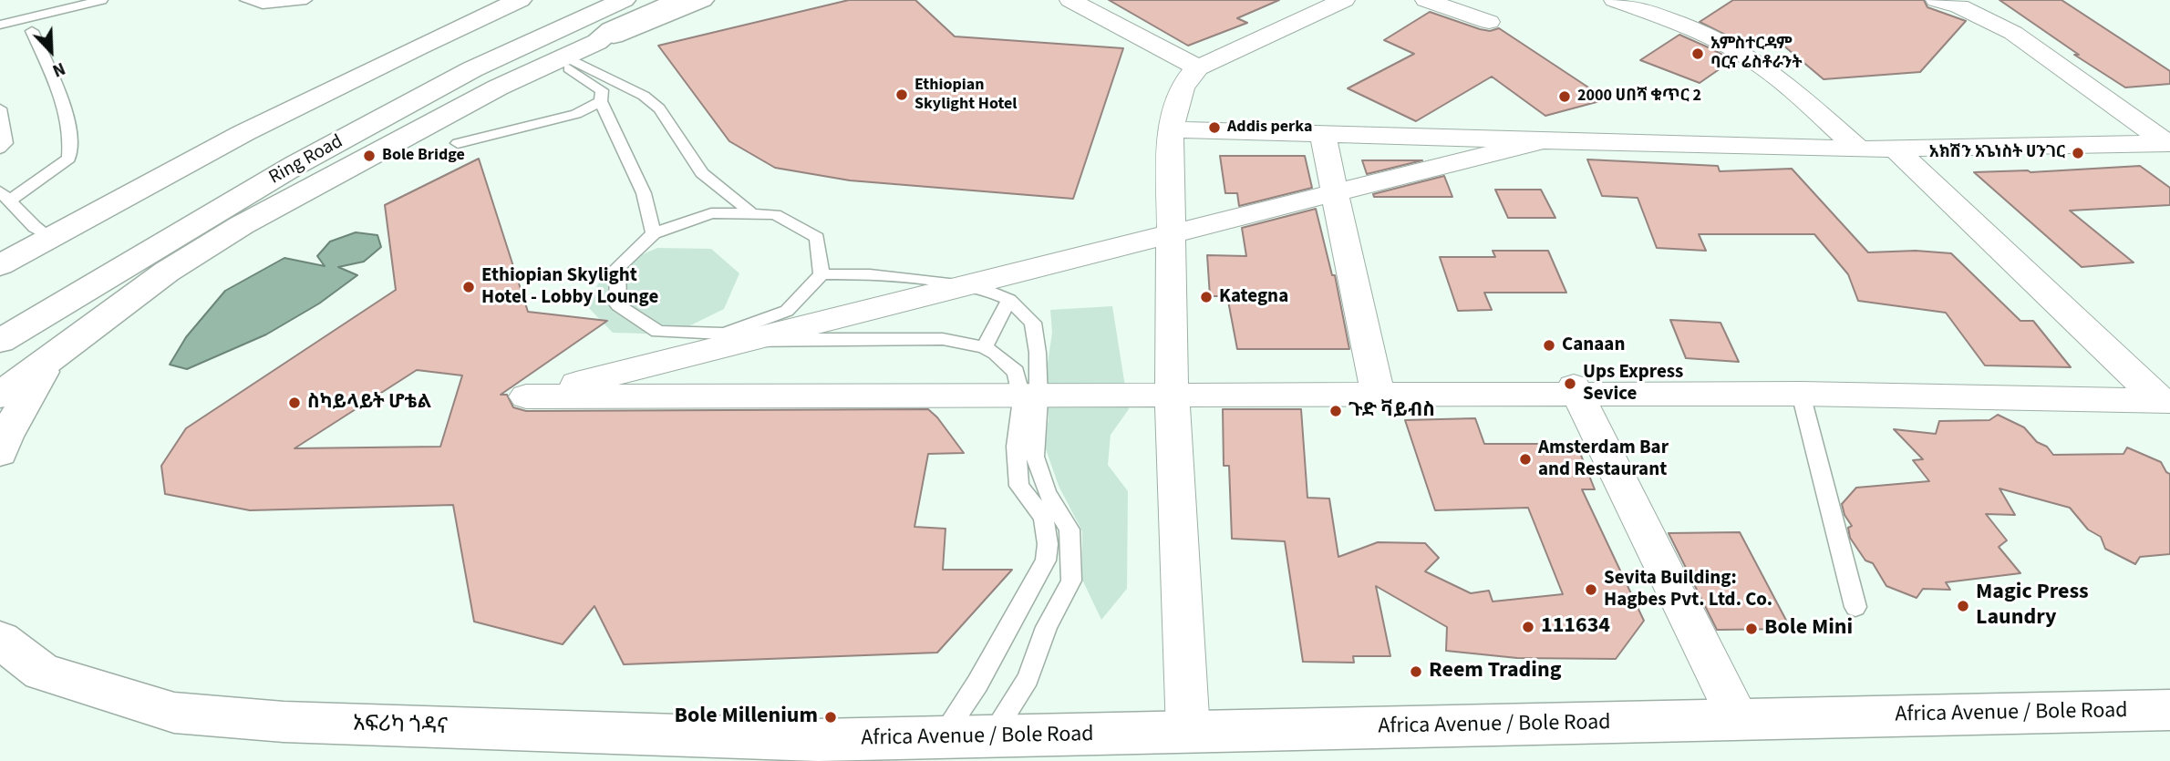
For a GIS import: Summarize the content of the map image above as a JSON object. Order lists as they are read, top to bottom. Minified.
{"streets":{"main road":["Ring Road","Africa Avenue / Bole Road","አፍሪካ ጎዳና"]},"crossings":[["Africa Avenue / Bole Road","አፍሪካ ጎዳና"]],"places":["አምስተርዳም ባርና ሬስቶራንት","Ethiopian Skylight Hotel","2000 ሀበሻ ቁጥር 2","Addis perka","አክሽን አጌነስት ሀንገር","Bole Bridge","Ethiopian Skylight Hotel - Lobby Lounge","Kategna","Canaan","Ups Express Sevice","ስካይላይት ሆቴል","ጉድ ቫይብስ","Amsterdam Bar and Restaurant","Sevita Building: Hagbes Pvt. Ltd. Co.","Magic Press Laundry","111634","Bole Mini","Reem Trading","Bole Millenium"],"north":"bottom right"}
